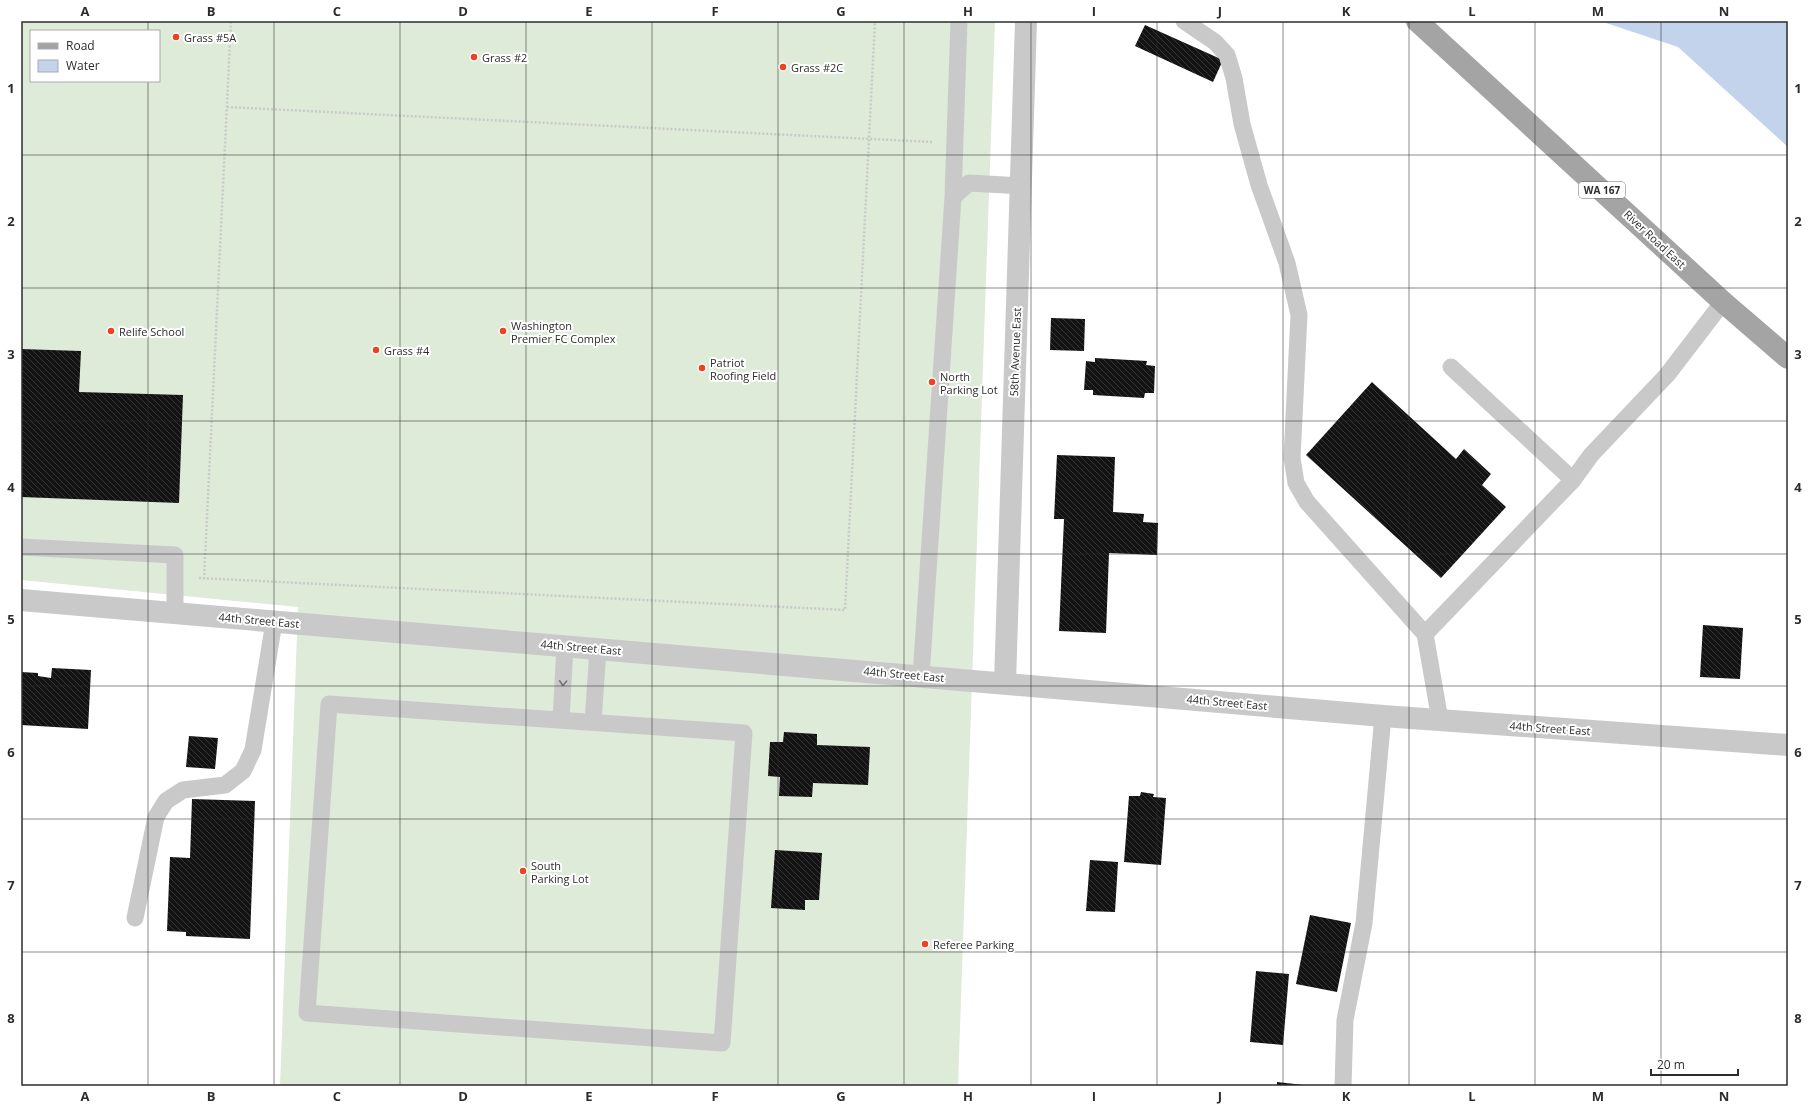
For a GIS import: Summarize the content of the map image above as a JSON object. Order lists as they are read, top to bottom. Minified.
{"streets":{"main road":["WA 167","River Road East"],"street":["58th Avenue East","44th Street East"]},"crossings":[["58th Avenue East","44th Street East"]],"places":["Grass #5A","Grass #2","Grass #2C","Relife School","Washington Premier FC Complex","Grass #4","Patriot Roofing Field","North Parking Lot","South Parking Lot","Referee Parking"],"legend":["Road","Water"],"scale_bar":"20 m","grid":{"columns":["A","B","C","D","E","F","G","H","I","J","K","L","M","N"],"rows":["1","2","3","4","5","6","7","8"]}}
